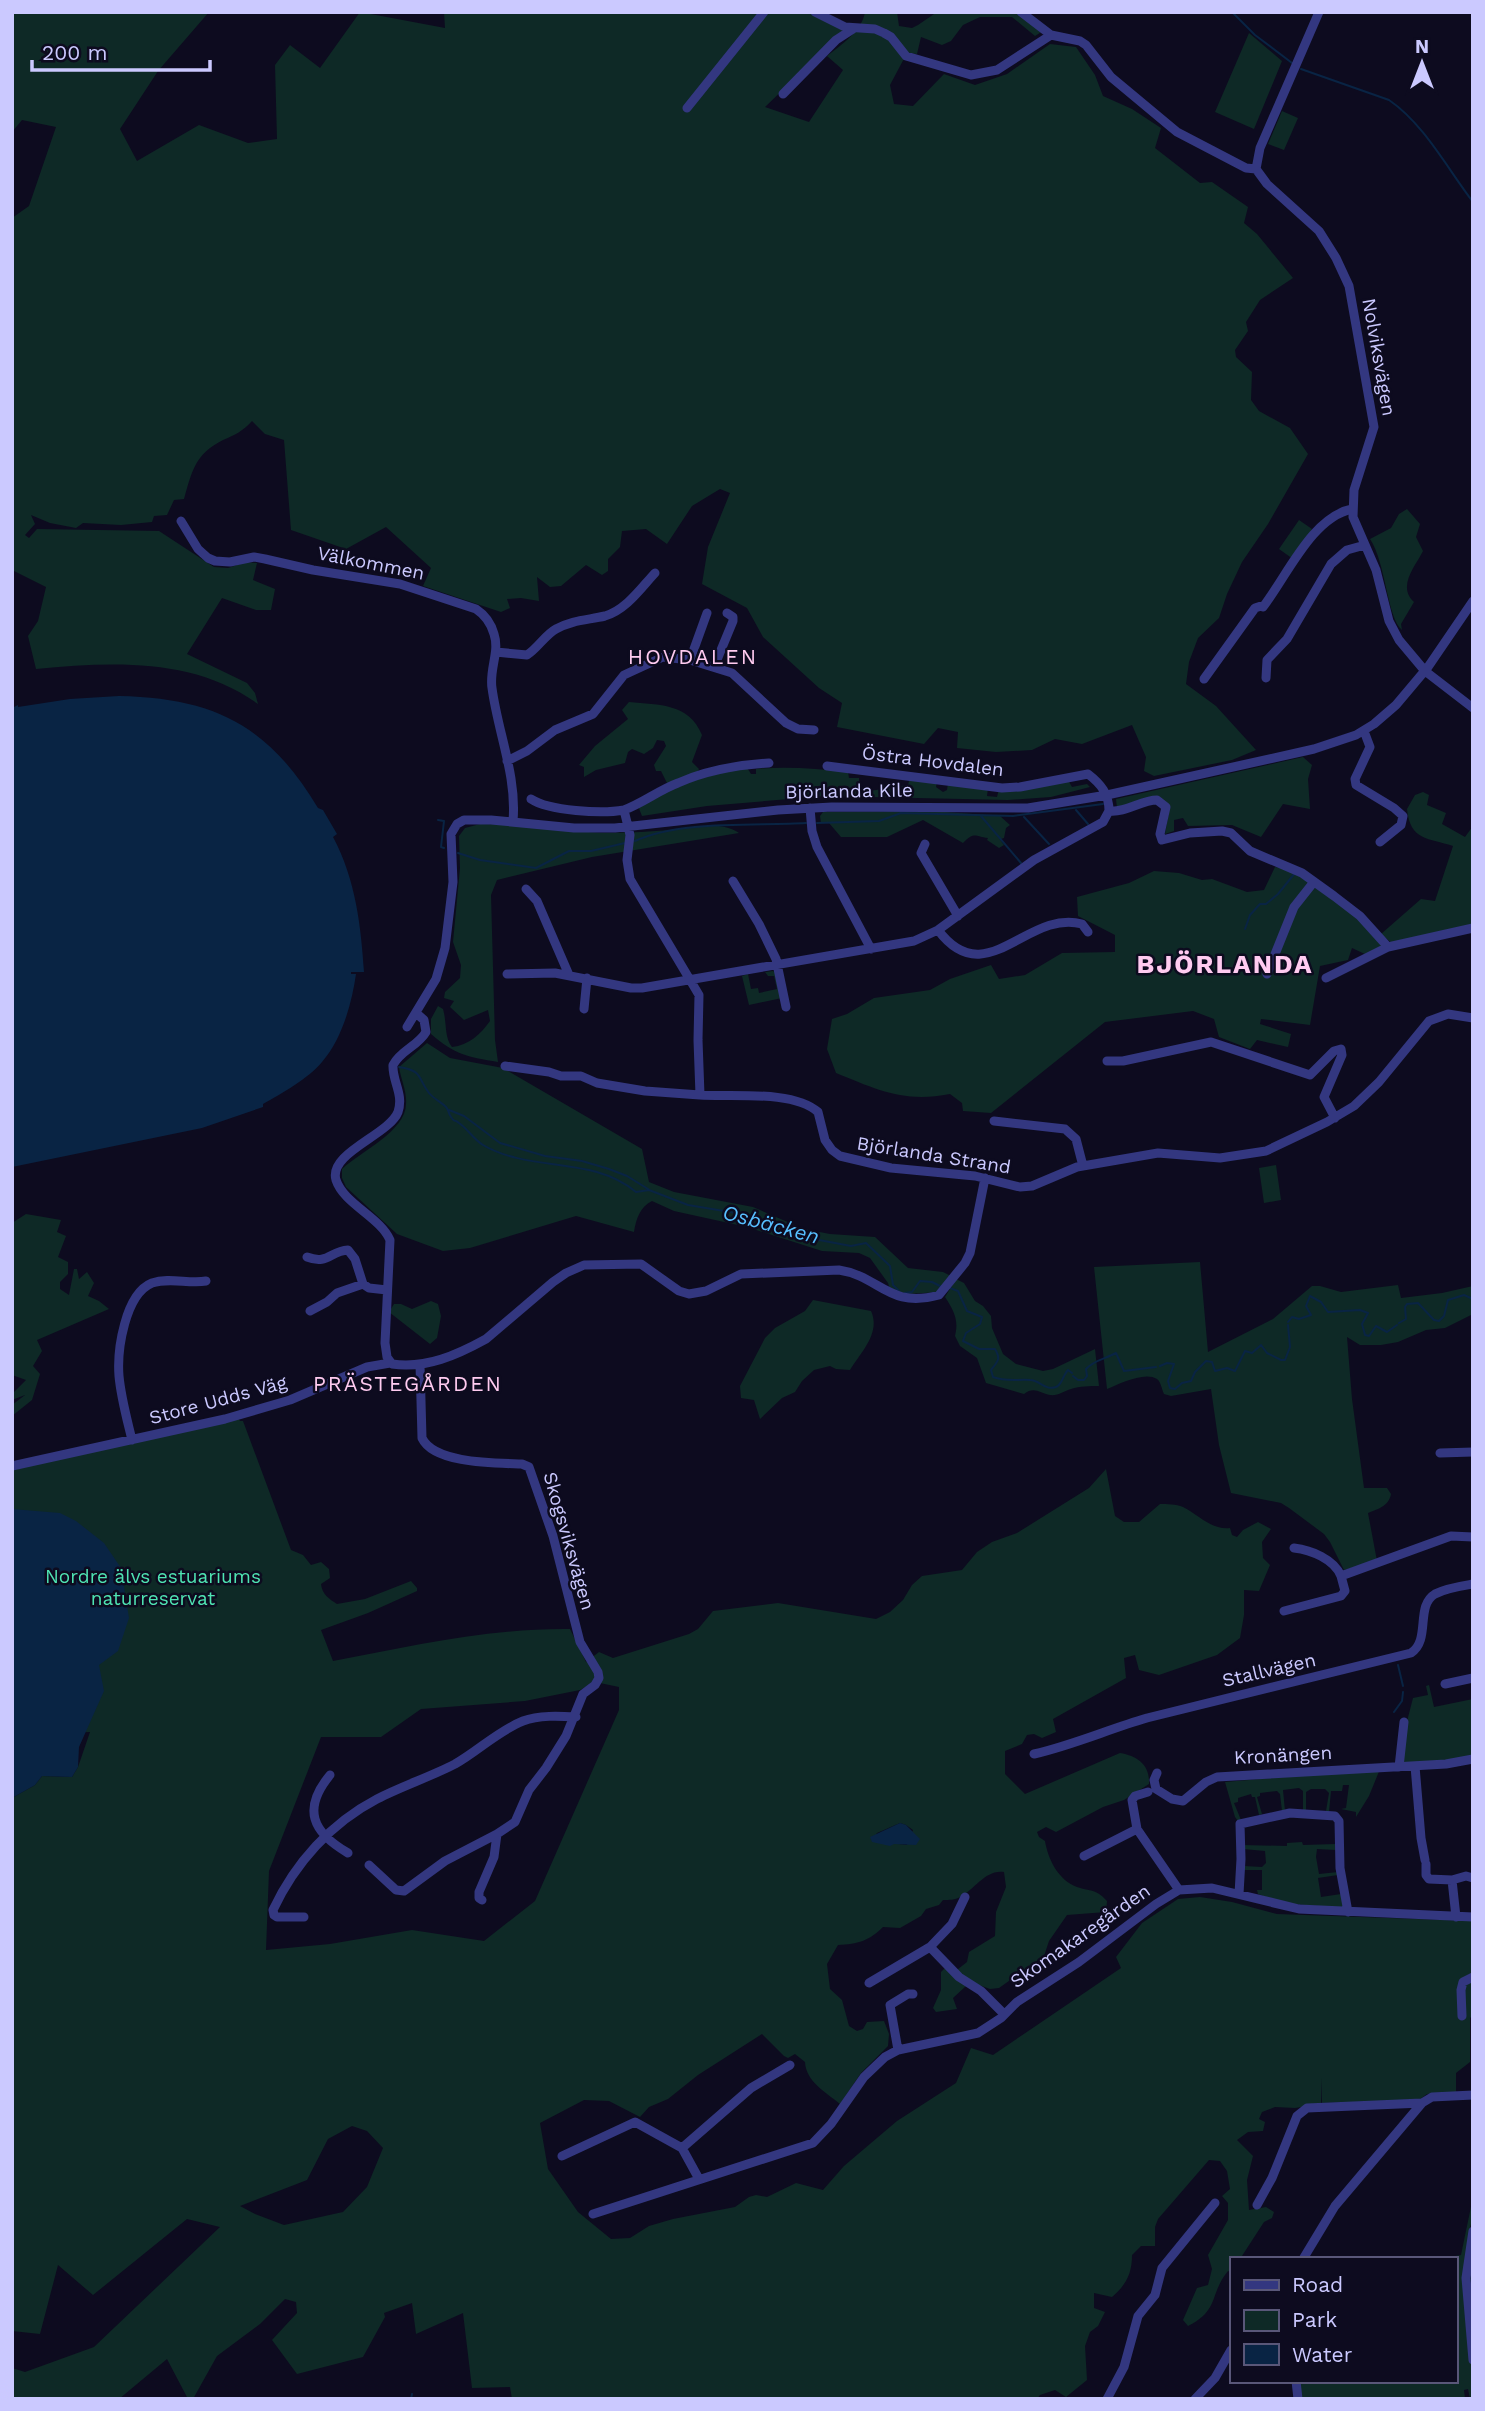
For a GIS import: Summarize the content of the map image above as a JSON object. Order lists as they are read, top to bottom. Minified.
{"streets":{"street":["Nolviksvägen","Välkommen","Östra Hovdalen","Björlanda Kile","Björlanda Strand","Store Udds Väg","Skogsviksvägen","Stallvägen","Kronängen","Skomakaregården"]},"crossings":[["Nolviksvägen","Björlanda Kile"],["Välkommen","Björlanda Kile"],["Östra Hovdalen","Björlanda Kile"],["Björlanda Strand","Store Udds Väg"],["Store Udds Väg","Skogsviksvägen"]],"districts":["HOVDALEN","BJÖRLANDA","PRÄSTEGÅRDEN"],"water":["Osbäcken"],"parks":["Nordre älvs estuariums naturreservat"],"legend":["Road","Park","Water"],"scale_bar":"200 m","north":"top"}
